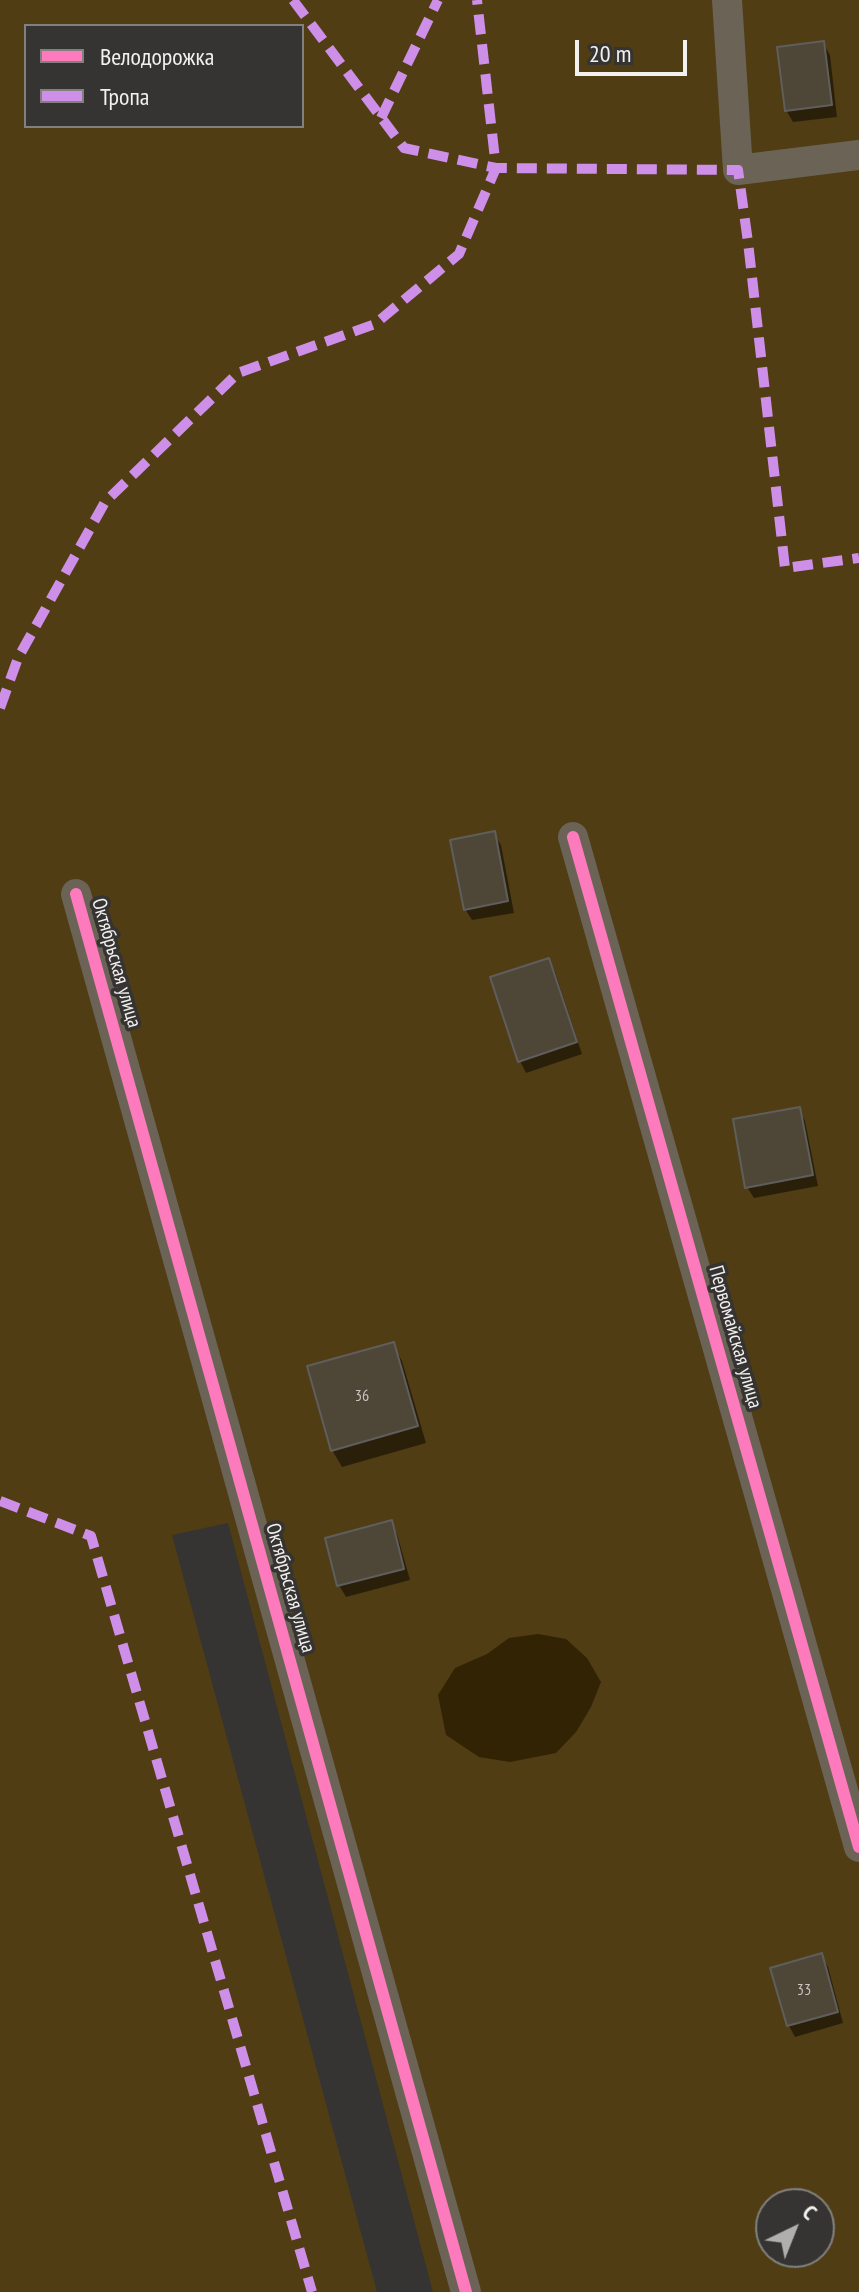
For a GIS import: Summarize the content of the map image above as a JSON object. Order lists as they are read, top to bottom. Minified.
{"streets":{"street":["Октябрьская улица","Первомайская улица"]},"house_numbers":["36","33"],"legend":["Велодорожка","Тропа"],"scale_bar":"20 m","north":"top right"}
